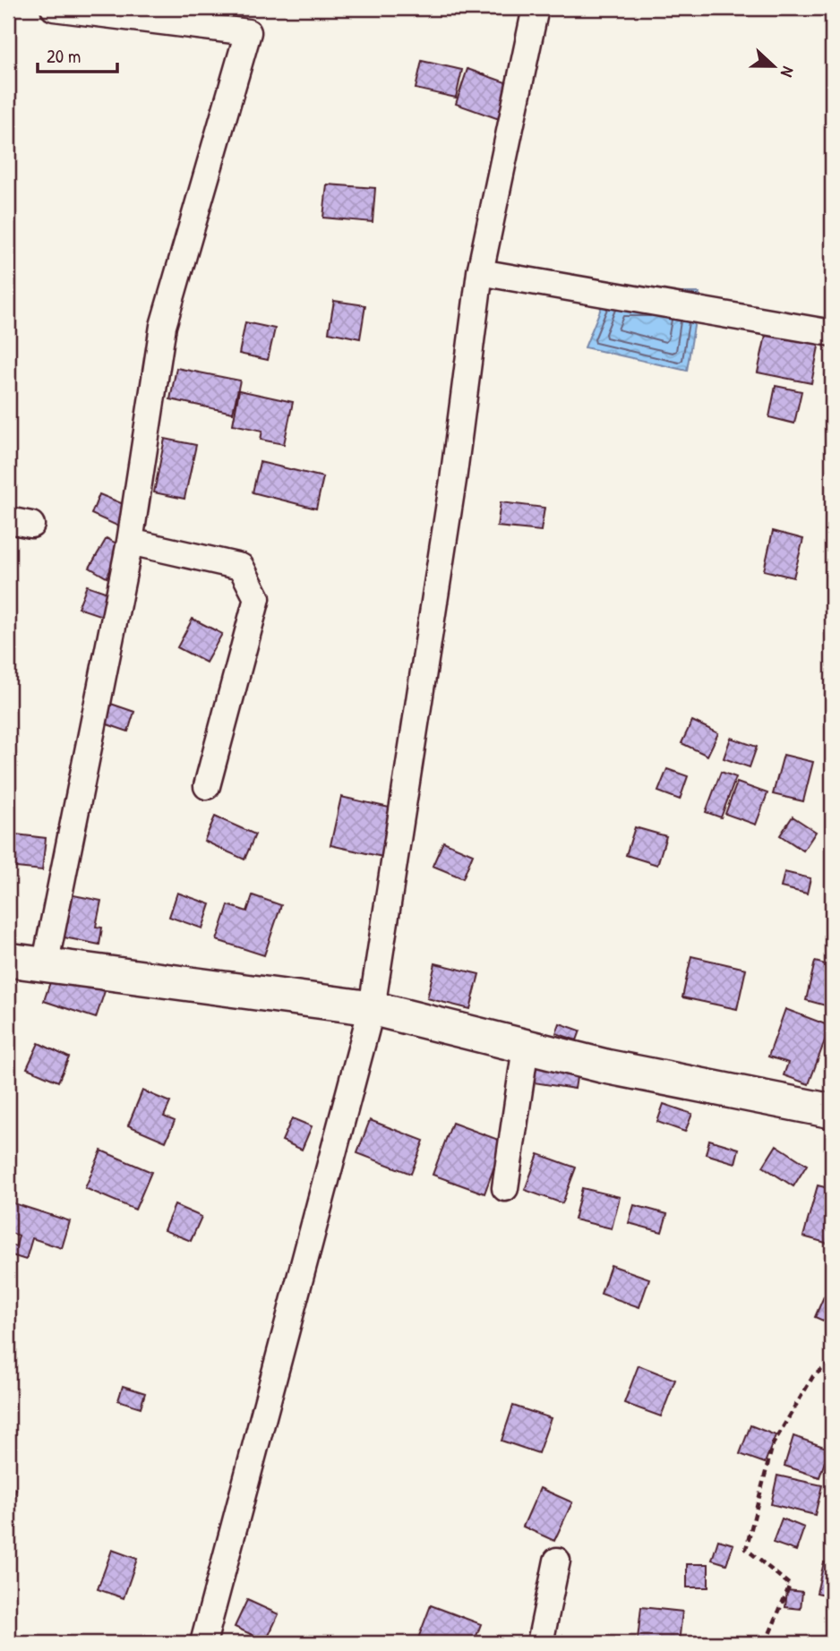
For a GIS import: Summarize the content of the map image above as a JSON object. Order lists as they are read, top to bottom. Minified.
{"scale_bar":"20 m","north":"right"}
